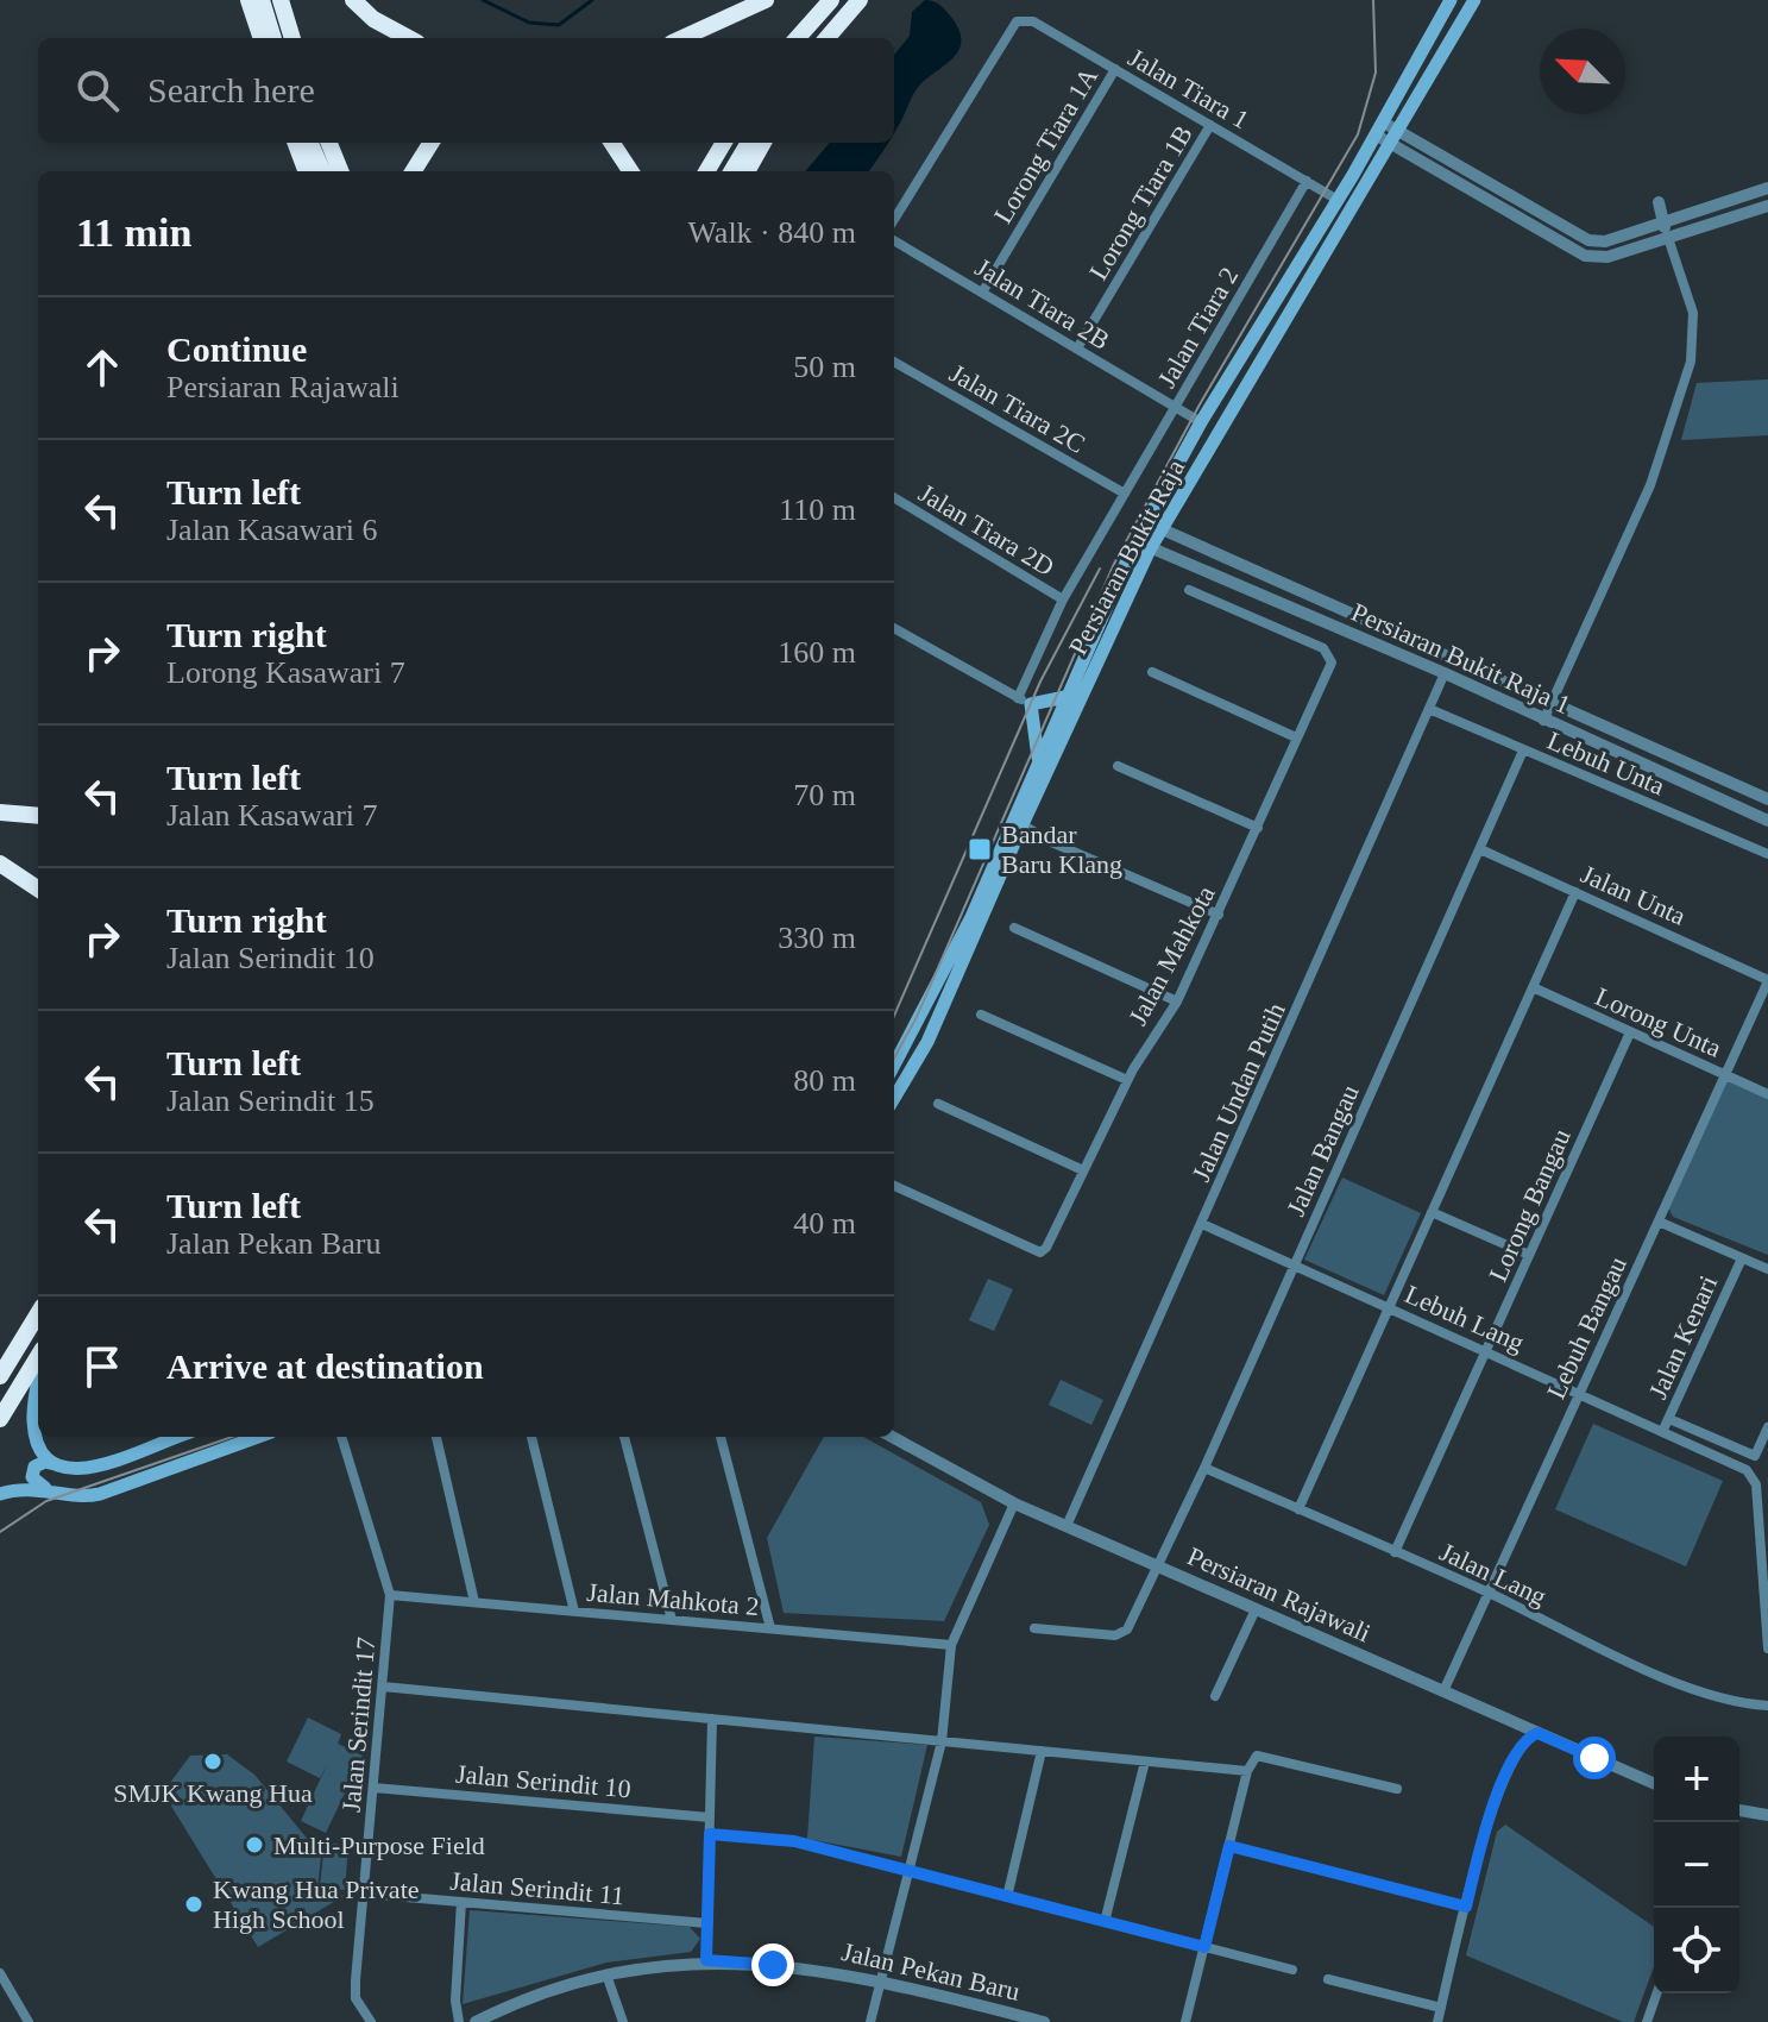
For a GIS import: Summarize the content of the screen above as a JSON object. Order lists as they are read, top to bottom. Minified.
{"streets":{"main road":["Persiaran Bukit Raja"],"street":["Jalan Tiara 1","Lorong Tiara 1A","Lorong Tiara 1B","Jalan Tiara 2B","Jalan Tiara 2","Jalan Tiara 2C","Jalan Tiara 2D","Persiaran Bukit Raja 1","Lebuh Unta","Jalan Unta","Jalan Mahkota","Lorong Unta","Jalan Undan Putih","Jalan Bangau","Lorong Bangau","Lebuh Lang","Lebuh Bangau","Jalan Kenari","Jalan Lang","Persiaran Rajawali","Jalan Mahkota 2","Jalan Serindit 17","Jalan Serindit 10","Jalan Serindit 11","Jalan Pekan Baru"]},"crossings":[["Jalan Tiara 1","Lorong Tiara 1A"],["Jalan Tiara 1","Lorong Tiara 1B"],["Jalan Tiara 1","Jalan Tiara 2"],["Jalan Tiara 1","Persiaran Bukit Raja"],["Lorong Tiara 1A","Jalan Tiara 2B"],["Lorong Tiara 1B","Jalan Tiara 2B"],["Jalan Tiara 2B","Jalan Tiara 2"],["Jalan Tiara 2B","Persiaran Bukit Raja"],["Jalan Tiara 2","Jalan Tiara 2C"],["Jalan Tiara 2","Jalan Tiara 2D"],["Persiaran Bukit Raja","Persiaran Bukit Raja 1"],["Persiaran Bukit Raja 1","Jalan Undan Putih"],["Lebuh Unta","Jalan Undan Putih"],["Lebuh Unta","Jalan Bangau"],["Jalan Unta","Jalan Bangau"],["Jalan Unta","Lebuh Bangau"],["Lorong Unta","Lorong Bangau"],["Lorong Unta","Lebuh Bangau"],["Jalan Undan Putih","Lebuh Lang"],["Jalan Undan Putih","Persiaran Rajawali"],["Jalan Bangau","Lebuh Lang"],["Jalan Bangau","Jalan Lang"],["Jalan Bangau","Persiaran Rajawali"],["Lorong Bangau","Lebuh Lang"],["Lorong Bangau","Jalan Lang"],["Lebuh Lang","Lebuh Bangau"],["Lebuh Lang","Jalan Kenari"],["Lebuh Bangau","Jalan Lang"],["Lebuh Bangau","Persiaran Rajawali"],["Jalan Mahkota 2","Jalan Serindit 17"],["Jalan Serindit 17","Jalan Serindit 10"],["Jalan Serindit 17","Jalan Serindit 11"]],"places":{"transit":["Bandar Baru Klang"],"other":["SMJK Kwang Hua","Multi-Purpose Field","Kwang Hua Private High School"]},"north":"top left","page":{"search":"Search here","heading":["11 min","Walk · 840 m"],"list":[["Continue","Persiaran Rajawali","50 m"],["Turn left","Jalan Kasawari 6","110 m"],["Turn right","Lorong Kasawari 7","160 m"],["Turn left","Jalan Kasawari 7","70 m"],["Turn right","Jalan Serindit 10","330 m"],["Turn left","Jalan Serindit 15","80 m"],["Turn left","Jalan Pekan Baru","40 m"],"Arrive at destination"],"map_buttons":["+","−"]}}
